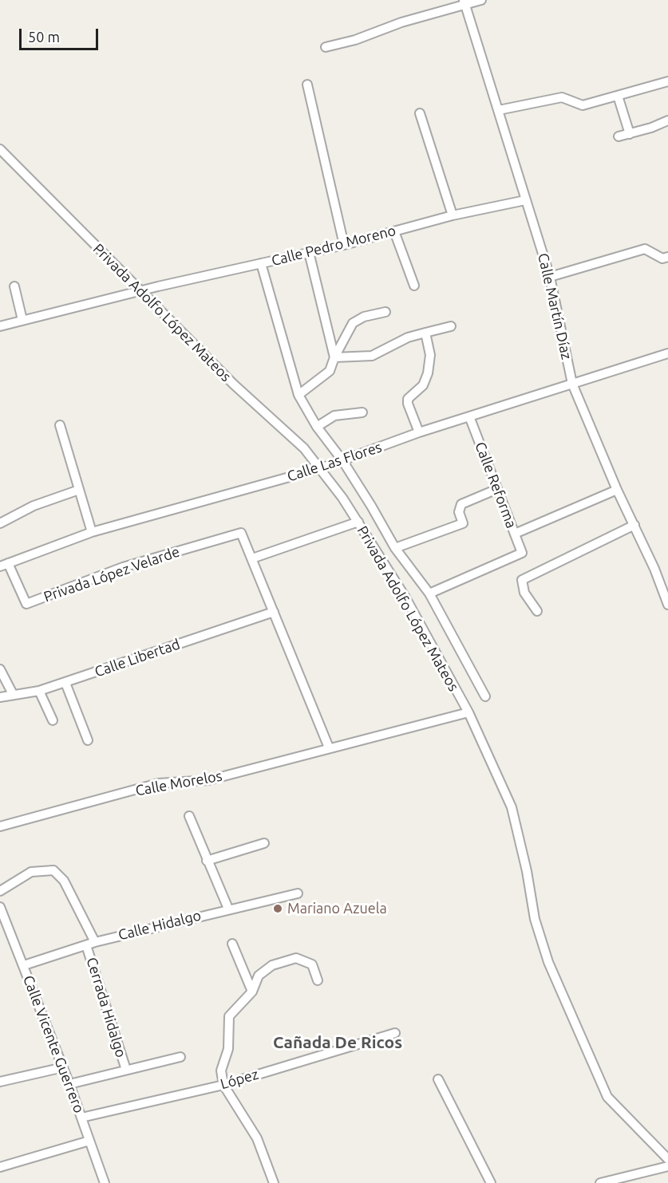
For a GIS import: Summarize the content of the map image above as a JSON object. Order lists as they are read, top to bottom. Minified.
{"streets":{"street":["Calle Pedro Moreno","Calle Martín Díaz","Privada Adolfo López Mateos","Calle Las Flores","Calle Reforma","Privada López Velarde","Calle Libertad","Calle Morelos","Calle Hidalgo","Cerrada Hidalgo","Calle Vicente Guerrero","López"]},"crossings":[["Calle Pedro Moreno","Calle Martín Díaz"],["Calle Pedro Moreno","Privada Adolfo López Mateos"],["Calle Martín Díaz","Calle Las Flores"],["Privada Adolfo López Mateos","Calle Las Flores"],["Privada Adolfo López Mateos","Calle Morelos"],["Calle Las Flores","Calle Reforma"],["Calle Las Flores","Privada López Velarde"],["Calle Hidalgo","Cerrada Hidalgo"],["Calle Hidalgo","Calle Vicente Guerrero"],["Calle Vicente Guerrero","López"]],"districts":["Cañada De Ricos"],"places":["Mariano Azuela"],"scale_bar":"50 m"}
